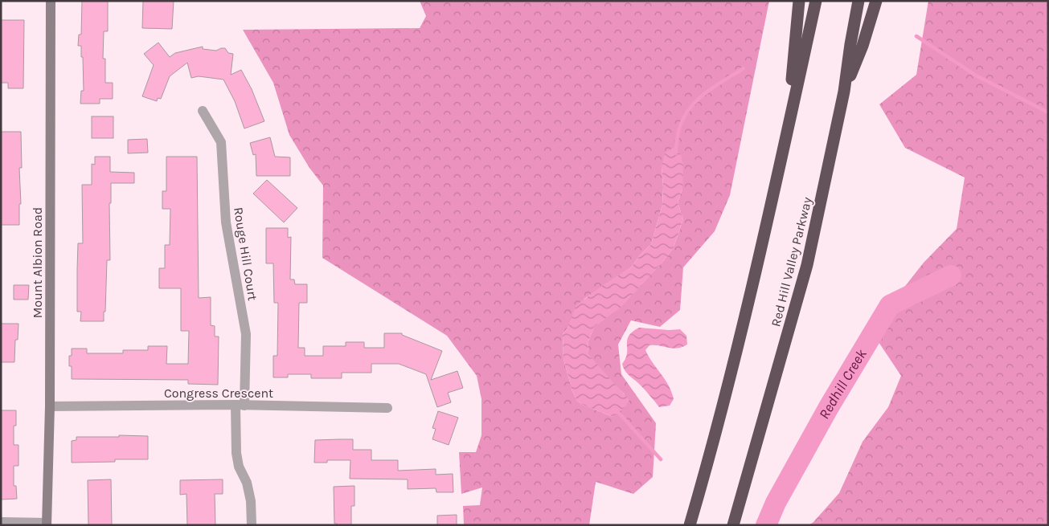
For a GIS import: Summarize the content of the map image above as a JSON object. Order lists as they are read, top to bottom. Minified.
{"streets":{"highway":["Red Hill Valley Parkway"],"street":["Rouge Hill Court","Mount Albion Road","Congress Crescent"]},"crossings":[["Rouge Hill Court","Congress Crescent"],["Mount Albion Road","Congress Crescent"]],"water":["Redhill Creek"]}
